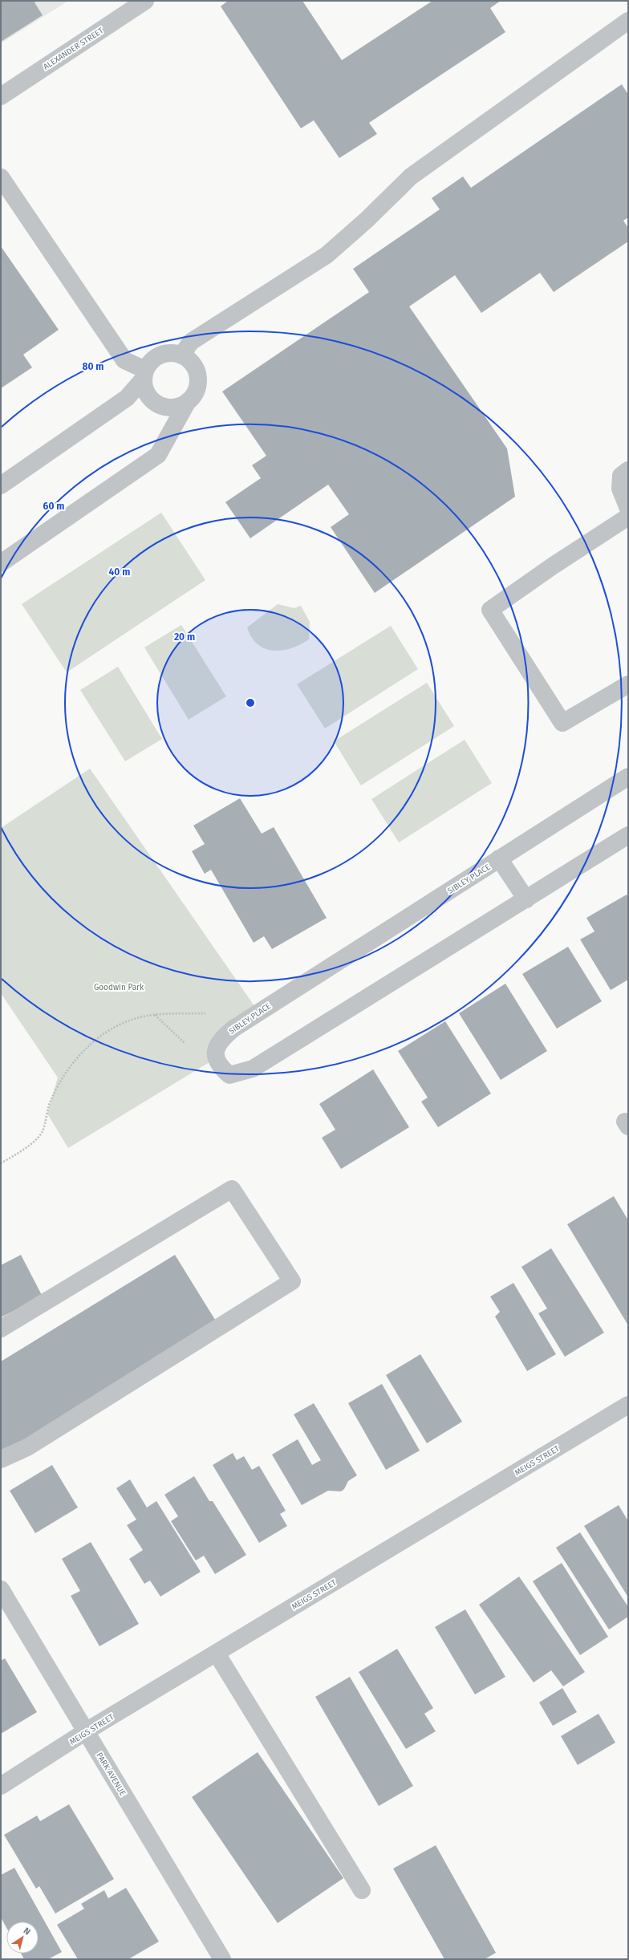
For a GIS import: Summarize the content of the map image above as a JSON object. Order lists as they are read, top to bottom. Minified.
{"streets":{"street":["ALEXANDER STREET","SIBLEY PLACE","MEIGS STREET","PARK AVENUE"]},"crossings":[["MEIGS STREET","PARK AVENUE"]],"parks":["Goodwin Park"],"north":"top right","rings":["80 m","60 m","40 m","20 m"]}
